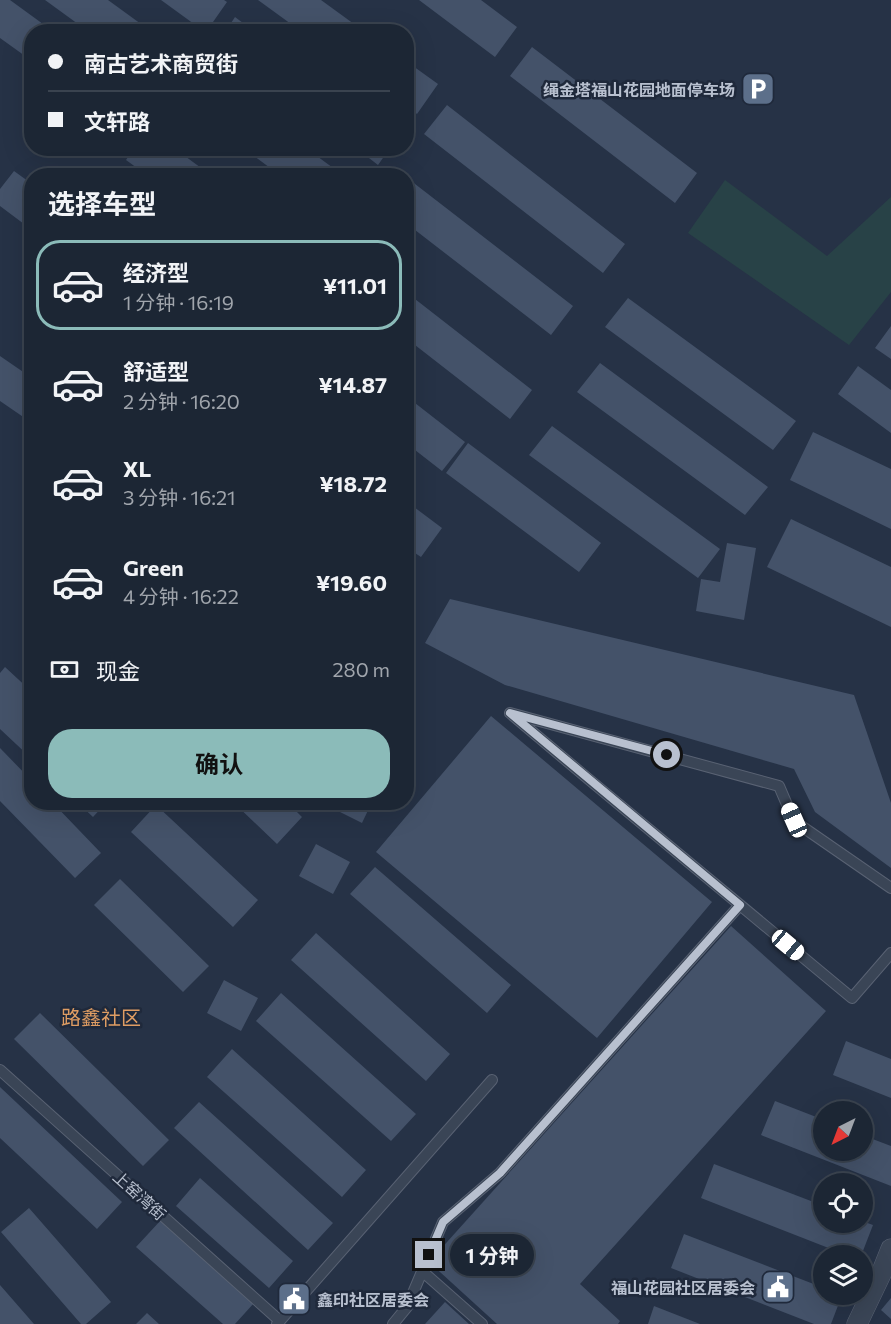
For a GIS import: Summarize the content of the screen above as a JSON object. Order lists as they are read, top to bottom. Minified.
{"streets":{"lane":["上窑湾街"]},"districts":["路鑫社区"],"places":{"parking":["绳金塔福山花园地面停车场"],"public building":["福山花园社区居委会","鑫印社区居委会"]},"north":"bottom left","page":{"banner":["南古艺术商贸街","文轩路"],"heading":"选择车型","list":[{"name":"经济型","note":"1 分钟 · 16:19","value":"¥11.01"},{"name":"舒适型","note":"2 分钟 · 16:20","value":"¥14.87"},{"name":"XL","note":"3 分钟 · 16:21","value":"¥18.72"},{"name":"Green","note":"4 分钟 · 16:22","value":"¥19.60"}],"pay":["现金","280 m"],"buttons":"确认","bubble":"1 分钟"}}
